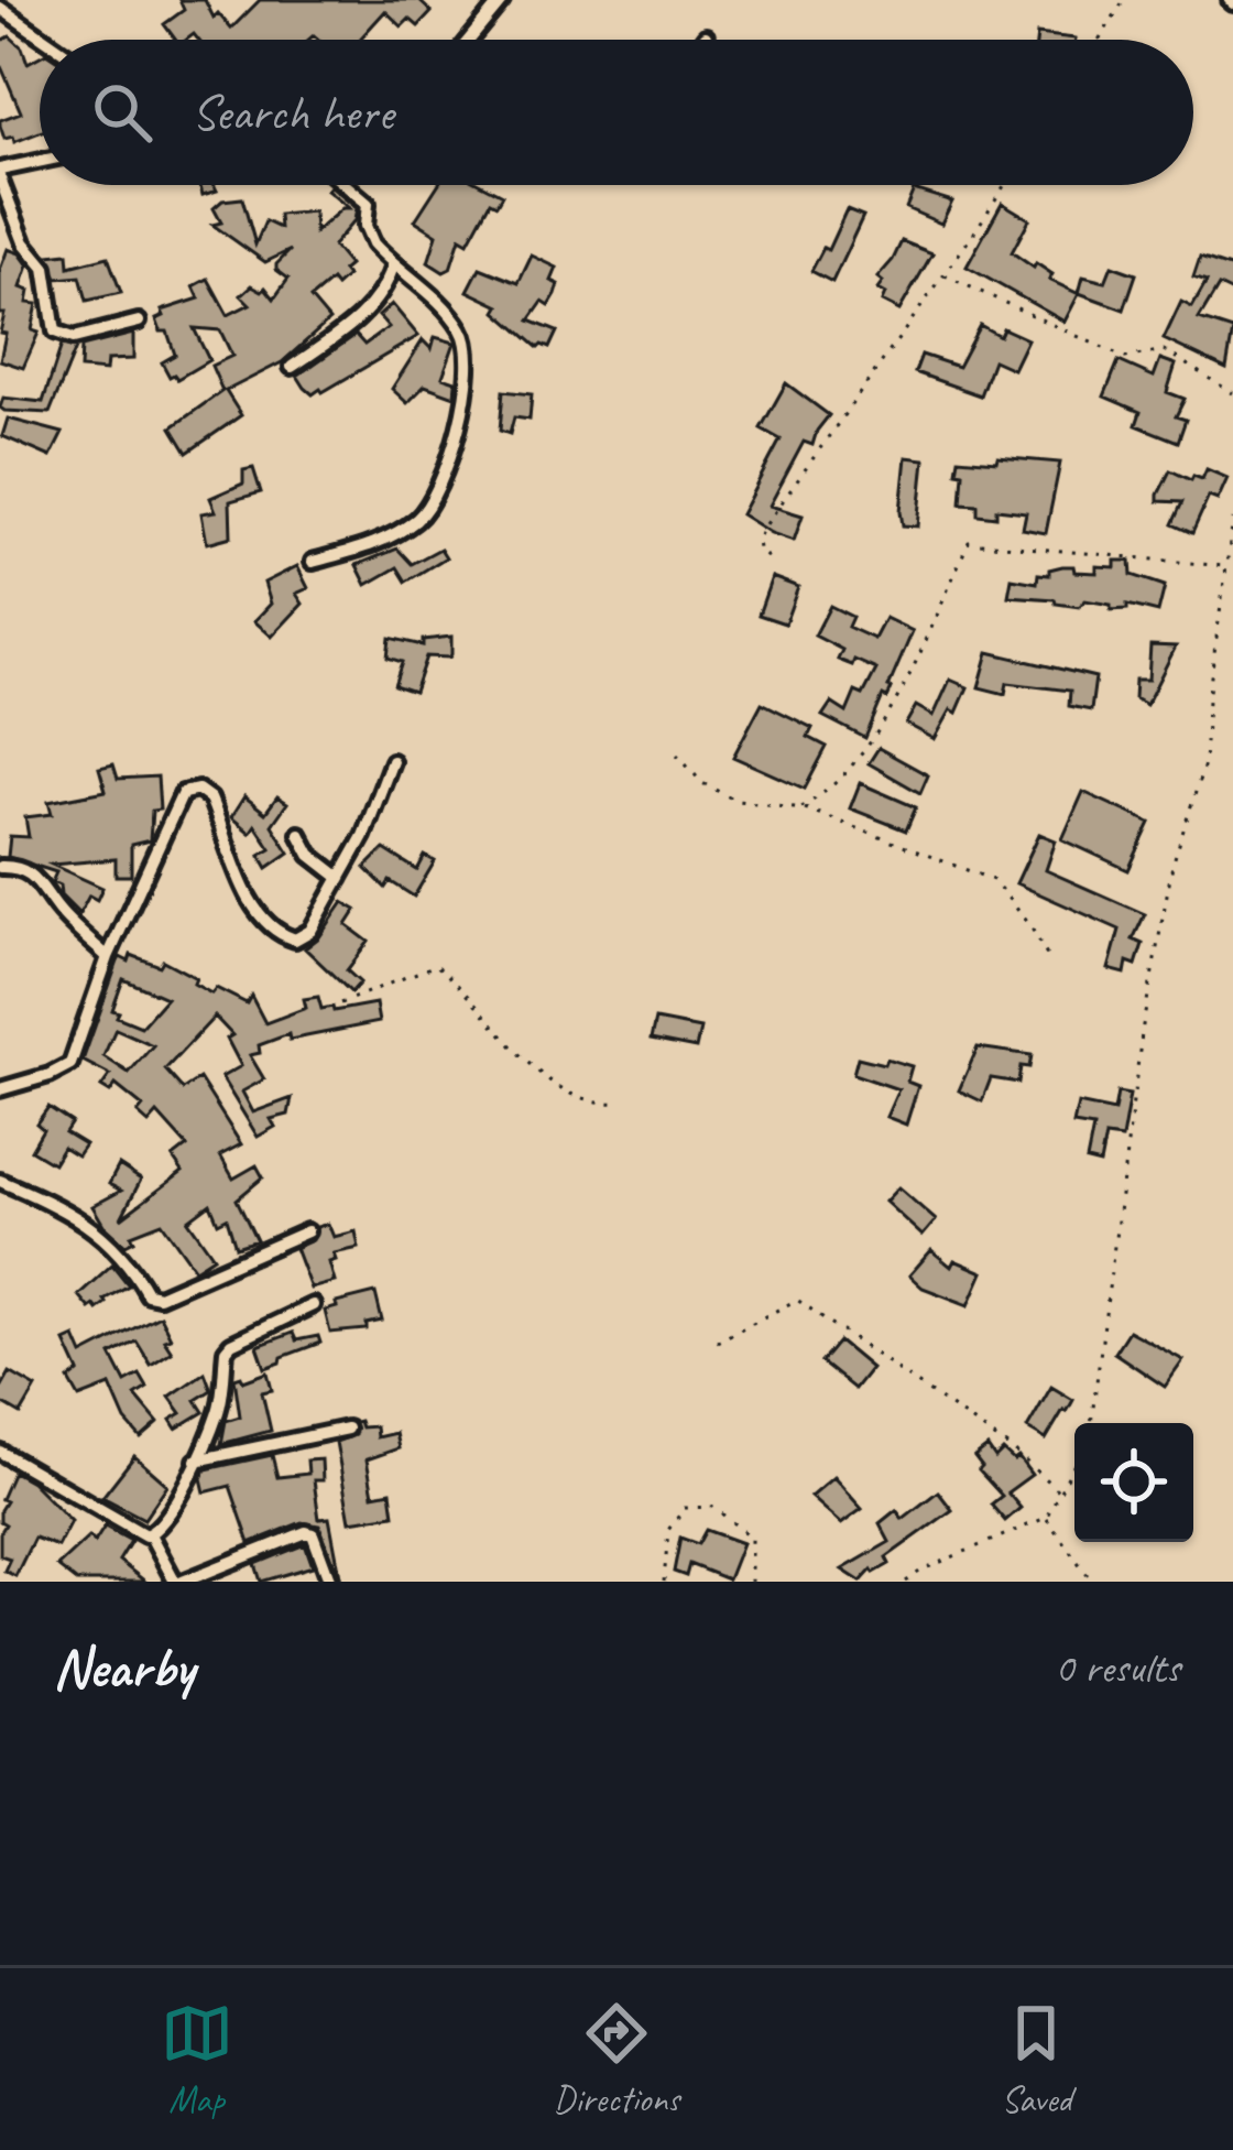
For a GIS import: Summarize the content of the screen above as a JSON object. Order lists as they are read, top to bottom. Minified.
{"page":{"search":"Search here","heading":["Nearby","0 results"],"nav":["Map","Directions","Saved"]}}
